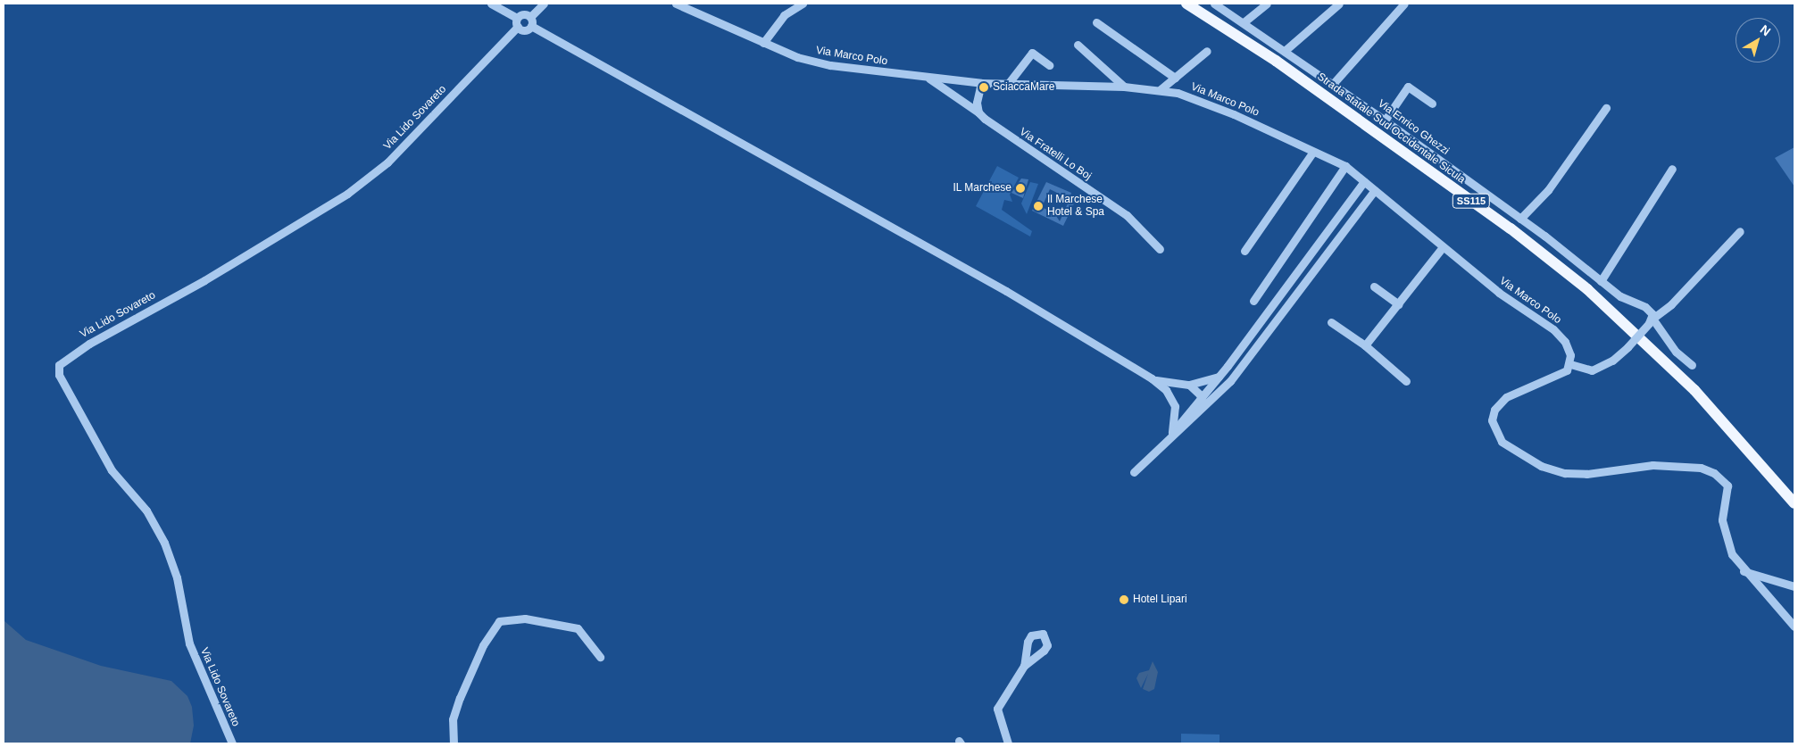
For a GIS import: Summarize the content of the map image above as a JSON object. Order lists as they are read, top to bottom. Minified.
{"streets":{"main road":["Strada statale Sud Occidentale Sicula","SS115"],"street":["Via Marco Polo","Via Lido Sovareto","Via Enrico Ghezzi","Via Fratelli Lo Boj"]},"crossings":[["Via Marco Polo","Via Fratelli Lo Boj"]],"places":["SciaccaMare","IL Marchese","Il Marchese Hotel & Spa","Hotel Lipari"],"north":"top right"}
